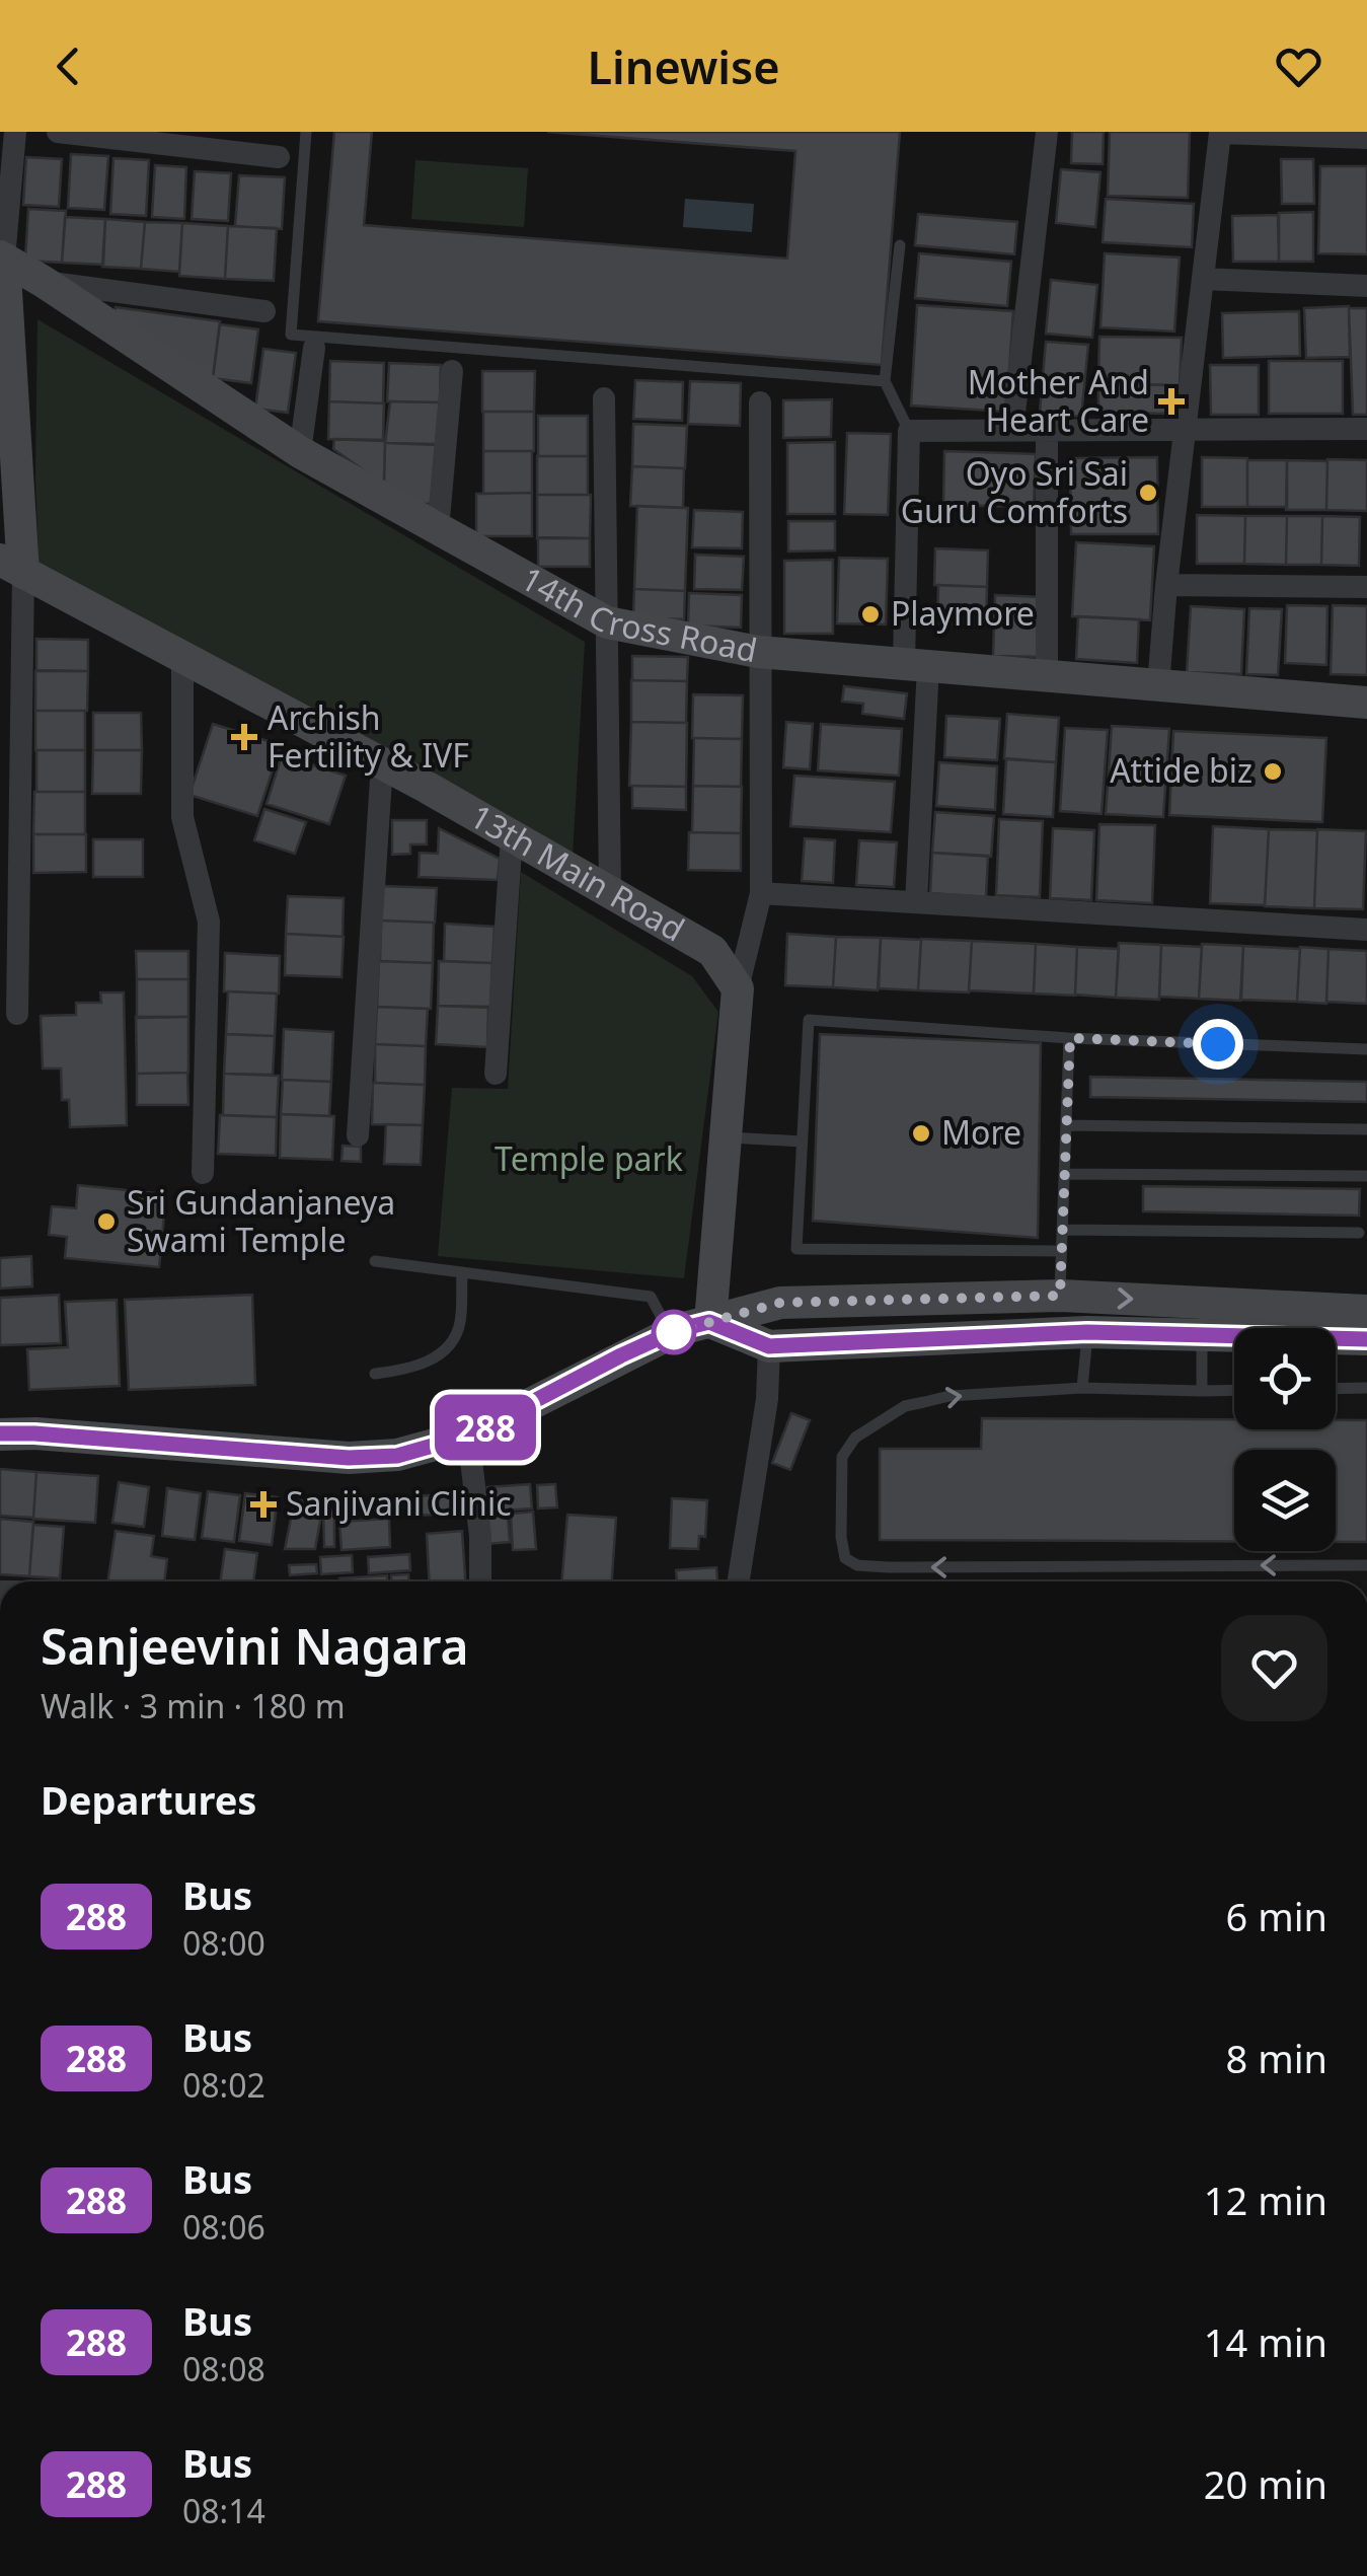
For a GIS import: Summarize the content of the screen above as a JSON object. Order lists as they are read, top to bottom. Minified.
{"streets":{"street":["14th Cross Road","13th Main Road"]},"parks":["Temple park"],"places":{"health":["Mother And Heart Care","Archish Fertility & IVF","Sanjivani Clinic"],"other":["Oyo Sri Sai Guru Comforts","Playmore","Attide biz","More","Sri Gundanjaneya Swami Temple"]},"lines":["bus line 288"],"page":{"header":"Linewise","on_map":"288","heading":[["Sanjeevini Nagara","Walk · 3 min · 180 m"],"Departures"],"list":[{"mark":"288","name":"Bus","note":"08:00","value":"6 min"},{"mark":"288","name":"Bus","note":"08:02","value":"8 min"},{"mark":"288","name":"Bus","note":"08:06","value":"12 min"},{"mark":"288","name":"Bus","note":"08:08","value":"14 min"},{"mark":"288","name":"Bus","note":"08:14","value":"20 min"}]}}
